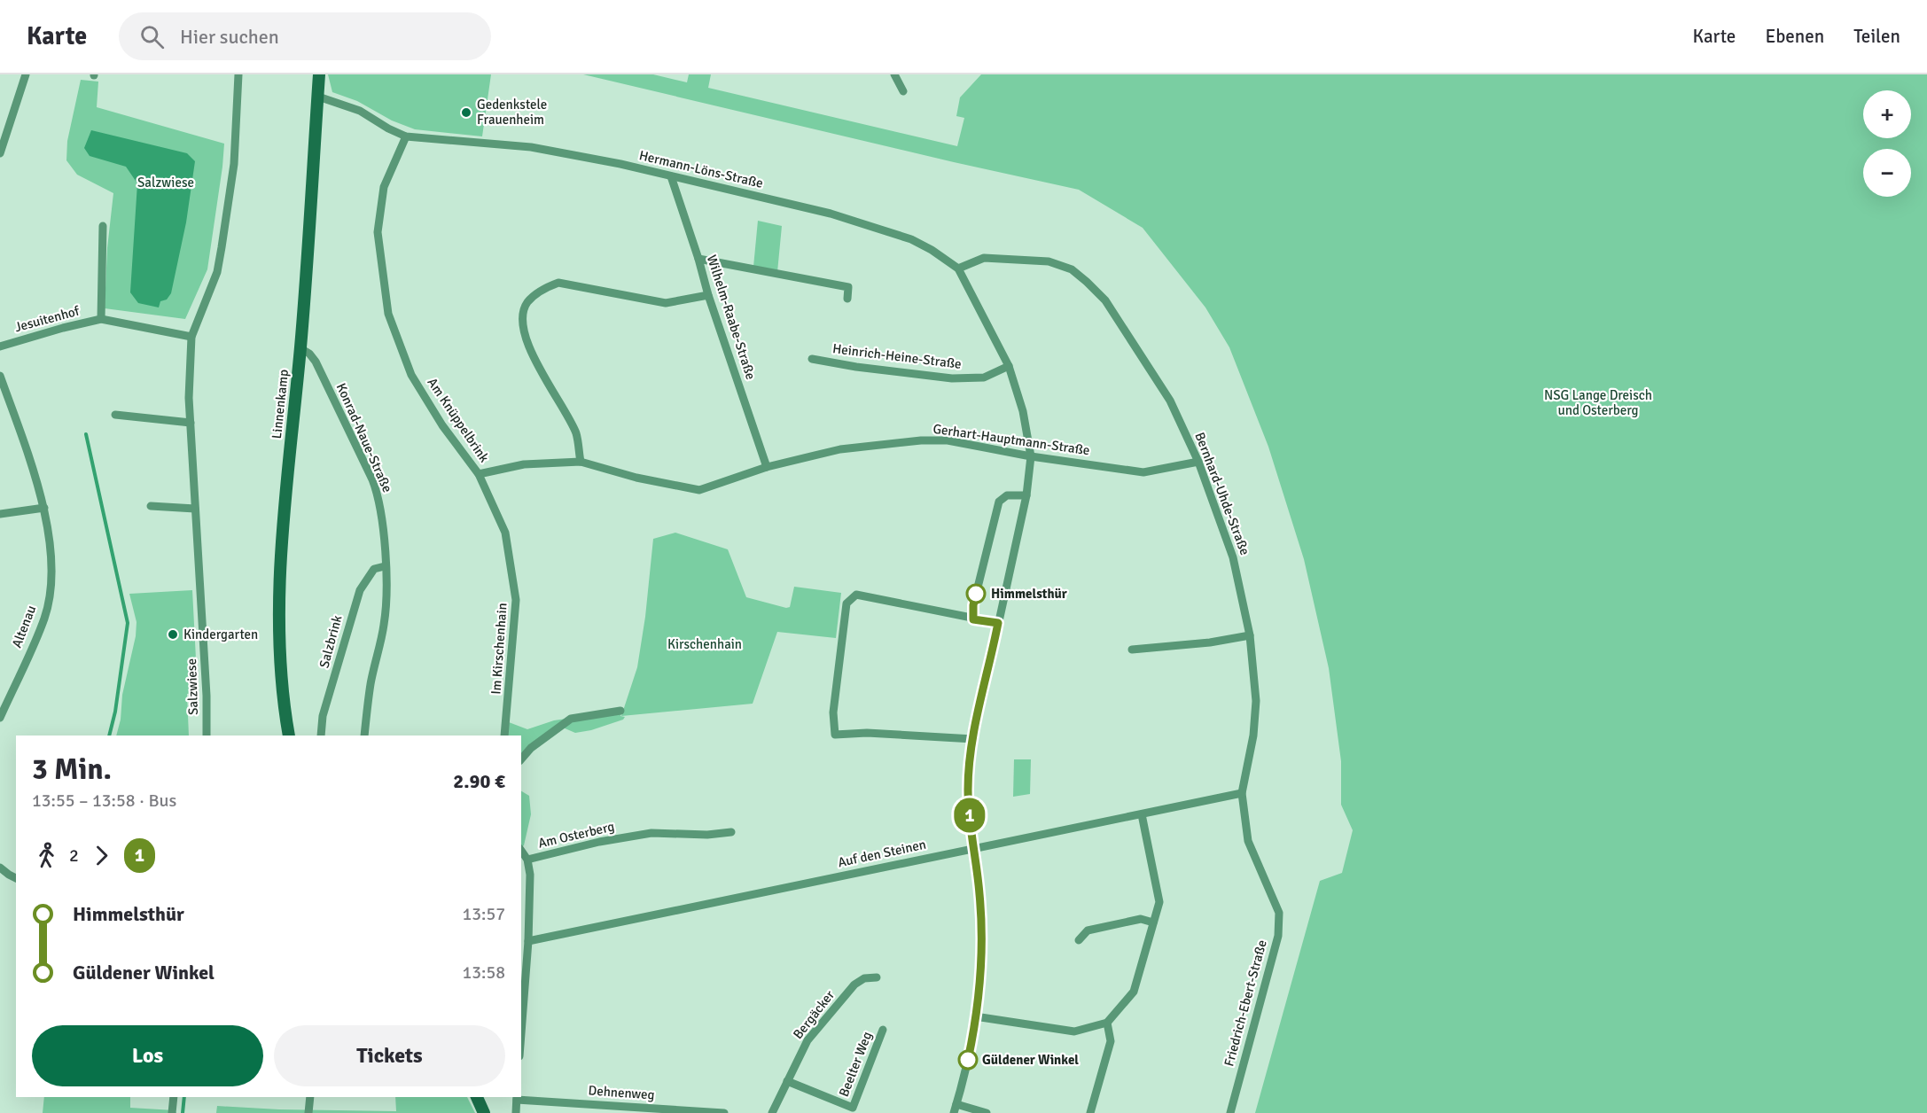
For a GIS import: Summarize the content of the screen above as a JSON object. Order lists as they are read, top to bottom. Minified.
{"streets":{"main road":["Linnenkamp"],"street":["Hermann-Löns-Straße","Wilhelm-Raabe-Straße","Jesuitenhof","Heinrich-Heine-Straße","Am Knüppelbrink","Konrad-Naue-Straße","Gerhart-Hauptmann-Straße","Bernhard-Uhde-Straße","Altenau","Salzbrink","Im Kirschenhain","Salzwiese","Am Osterberg","Auf den Steinen","Friedrich-Ebert-Straße","Bergäcker","Beelter Weg","Dehnenweg"]},"crossings":[["Hermann-Löns-Straße","Wilhelm-Raabe-Straße"],["Hermann-Löns-Straße","Linnenkamp"],["Hermann-Löns-Straße","Am Knüppelbrink"],["Hermann-Löns-Straße","Bernhard-Uhde-Straße"],["Wilhelm-Raabe-Straße","Gerhart-Hauptmann-Straße"],["Jesuitenhof","Salzwiese"],["Linnenkamp","Konrad-Naue-Straße"],["Am Knüppelbrink","Gerhart-Hauptmann-Straße"],["Am Knüppelbrink","Im Kirschenhain"],["Konrad-Naue-Straße","Salzbrink"],["Gerhart-Hauptmann-Straße","Bernhard-Uhde-Straße"],["Bernhard-Uhde-Straße","Auf den Steinen"],["Bernhard-Uhde-Straße","Friedrich-Ebert-Straße"],["Am Osterberg","Auf den Steinen"],["Bergäcker","Beelter Weg"]],"parks":["Salzwiese","NSG Lange Dreisch und Osterberg","Kirschenhain"],"places":["Gedenkstele Frauenheim","Himmelsthür","Kindergarten","Güldener Winkel"],"lines":["bus line 1"],"page":{"header":"Karte","search":"Hier suchen","nav":["Karte","Ebenen","Teilen"],"on_map":"1","map_buttons":["+","−"],"heading":["3 Min.","13:55 – 13:58 · Bus","2.90 €"],"legs":["2","1"],"list":[{"name":"Himmelsthür","value":"13:57"},{"name":"Güldener Winkel","value":"13:58"}],"buttons":["Los","Tickets"]}}
